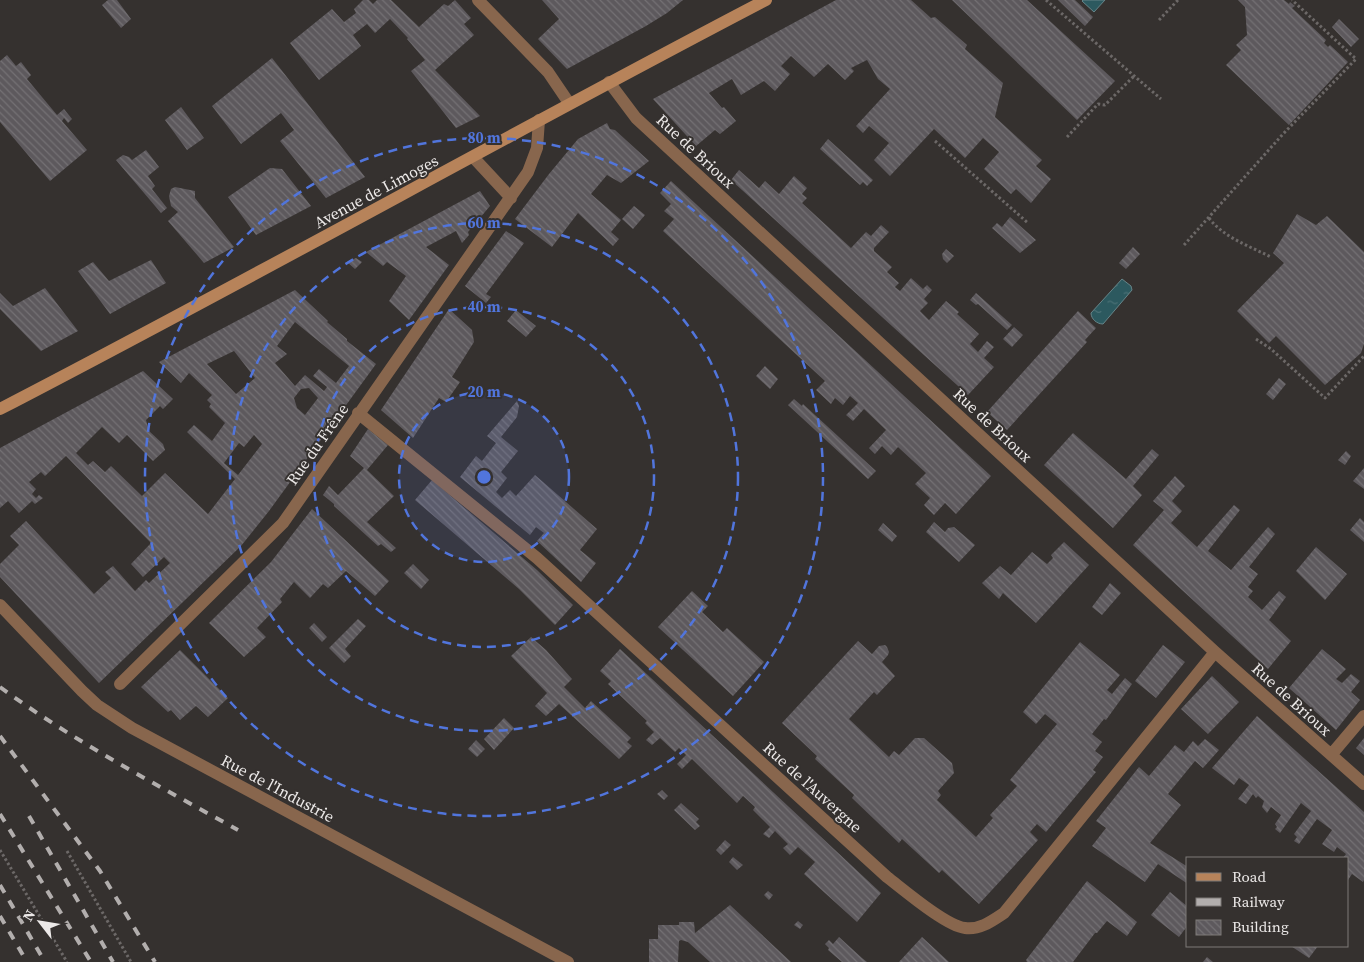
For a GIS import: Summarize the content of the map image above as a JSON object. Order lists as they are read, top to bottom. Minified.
{"streets":{"main road":["Avenue de Limoges"],"street":["Rue de Brioux","Rue du Frêne","Rue de l'Auvergne","Rue de l'Industrie"]},"crossings":[["Rue de Brioux","Avenue de Limoges"],["Rue de Brioux","Rue de l'Auvergne"],["Avenue de Limoges","Rue du Frêne"],["Rue du Frêne","Rue de l'Auvergne"]],"legend":["Road","Railway","Building"],"north":"top left","rings":["80 m","60 m","40 m","20 m"]}
